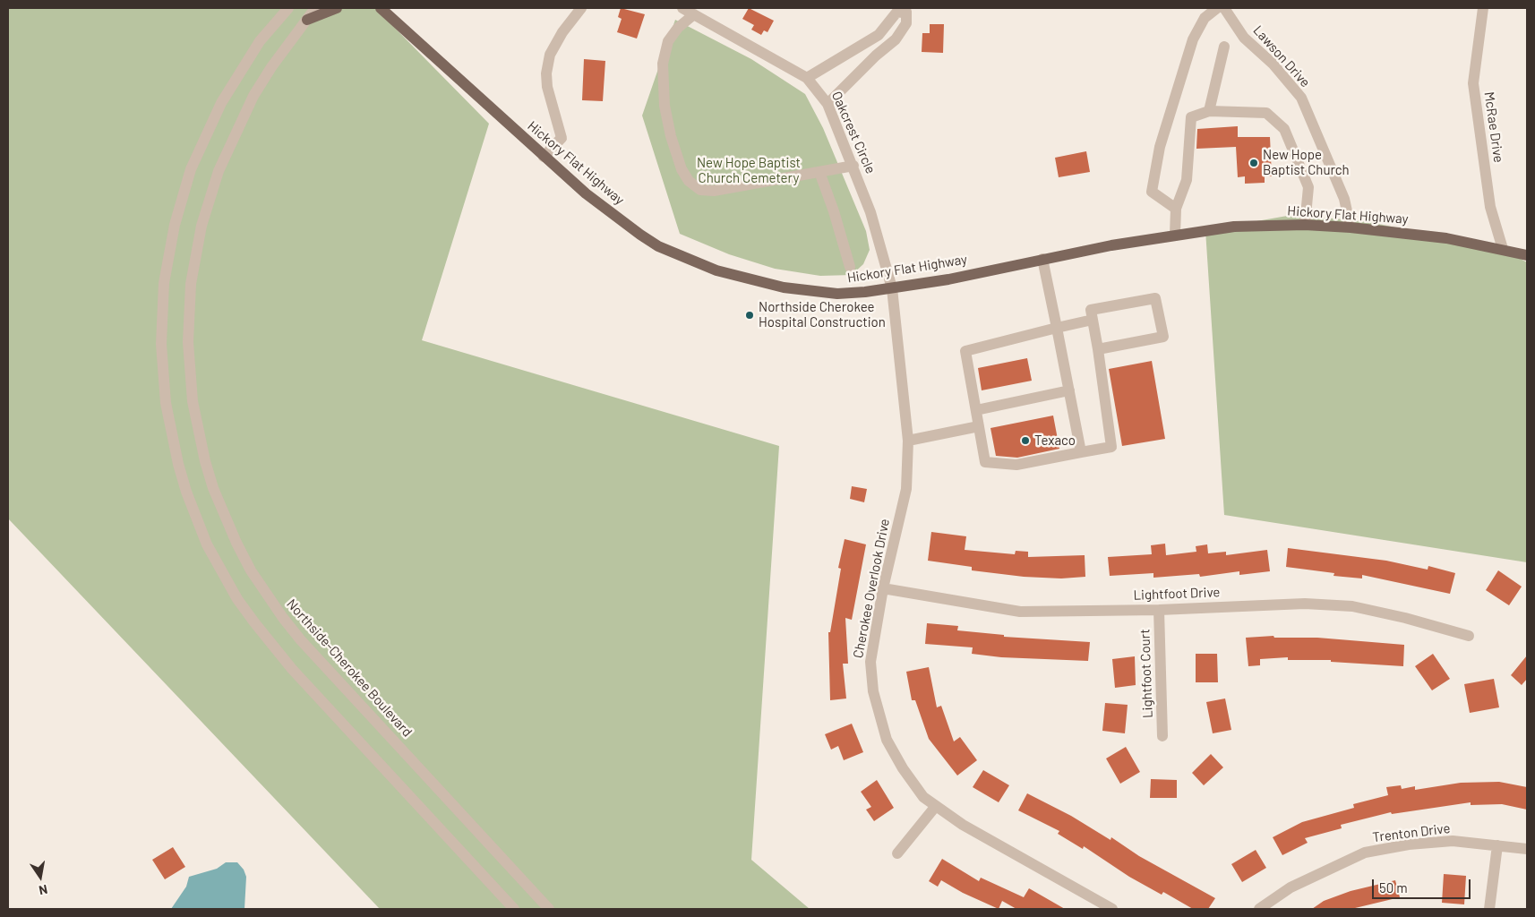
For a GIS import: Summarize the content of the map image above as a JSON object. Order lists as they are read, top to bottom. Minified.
{"streets":{"main road":["Hickory Flat Highway"],"street":["Lawson Drive","McRae Drive","Oakcrest Circle","Cherokee Overlook Drive","Lightfoot Drive","Northside-Cherokee Boulevard","Lightfoot Court","Trenton Drive"]},"crossings":[["Lawson Drive","Hickory Flat Highway"],["McRae Drive","Hickory Flat Highway"],["Oakcrest Circle","Hickory Flat Highway"],["Oakcrest Circle","Cherokee Overlook Drive"],["Hickory Flat Highway","Cherokee Overlook Drive"],["Cherokee Overlook Drive","Lightfoot Drive"],["Lightfoot Drive","Lightfoot Court"]],"parks":["New Hope Baptist Church Cemetery"],"places":["New Hope Baptist Church","Northside Cherokee Hospital Construction","Texaco"],"scale_bar":"50 m","north":"bottom"}
